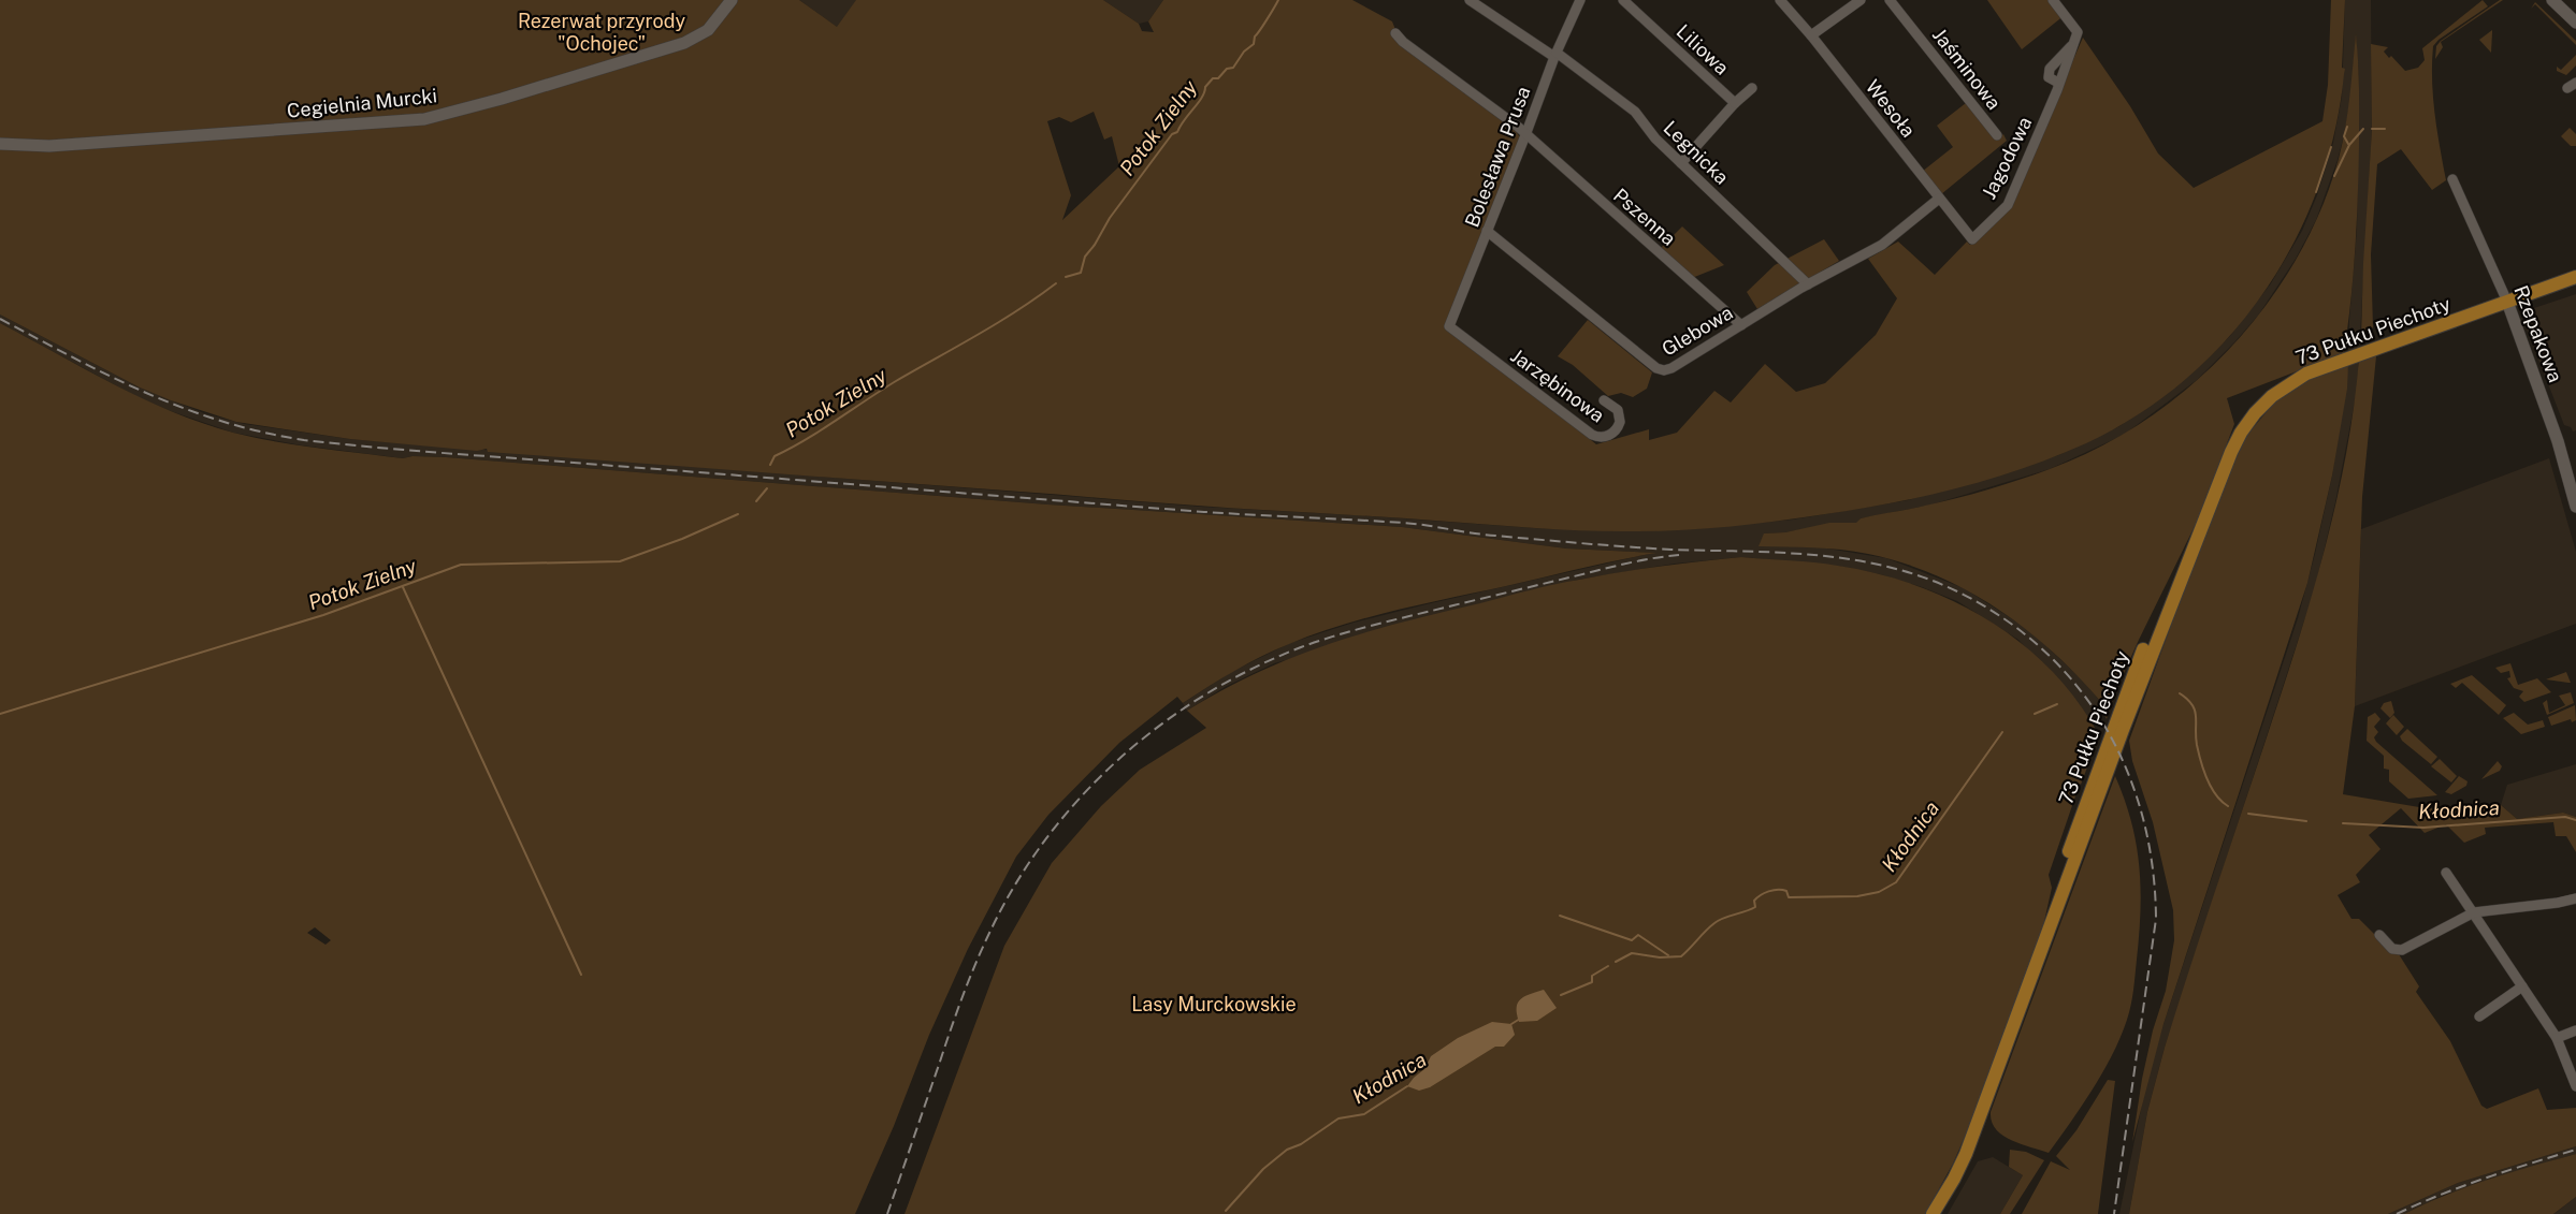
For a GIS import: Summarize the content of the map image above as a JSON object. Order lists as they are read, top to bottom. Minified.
{"streets":{"main road":["73 Pułku Piechoty"],"street":["Liliowa","Jaśminowa","Cegielnia Murcki","Wesoła","Legnicka","Bolesława Prusa","Jagodowa","Pszenna","Glebowa","Rzepakowa","Jarzębinowa"]},"crossings":[["Wesoła","Jagodowa"],["Wesoła","Glebowa"],["Legnicka","Bolesława Prusa"],["Legnicka","Glebowa"],["Bolesława Prusa","Pszenna"],["Bolesława Prusa","Glebowa"],["Bolesława Prusa","Jarzębinowa"],["Pszenna","Glebowa"],["73 Pułku Piechoty","Rzepakowa"]],"water":["Potok Zielny","Kłodnica"],"parks":["Rezerwat przyrody \"Ochojec\"","Lasy Murckowskie"]}
